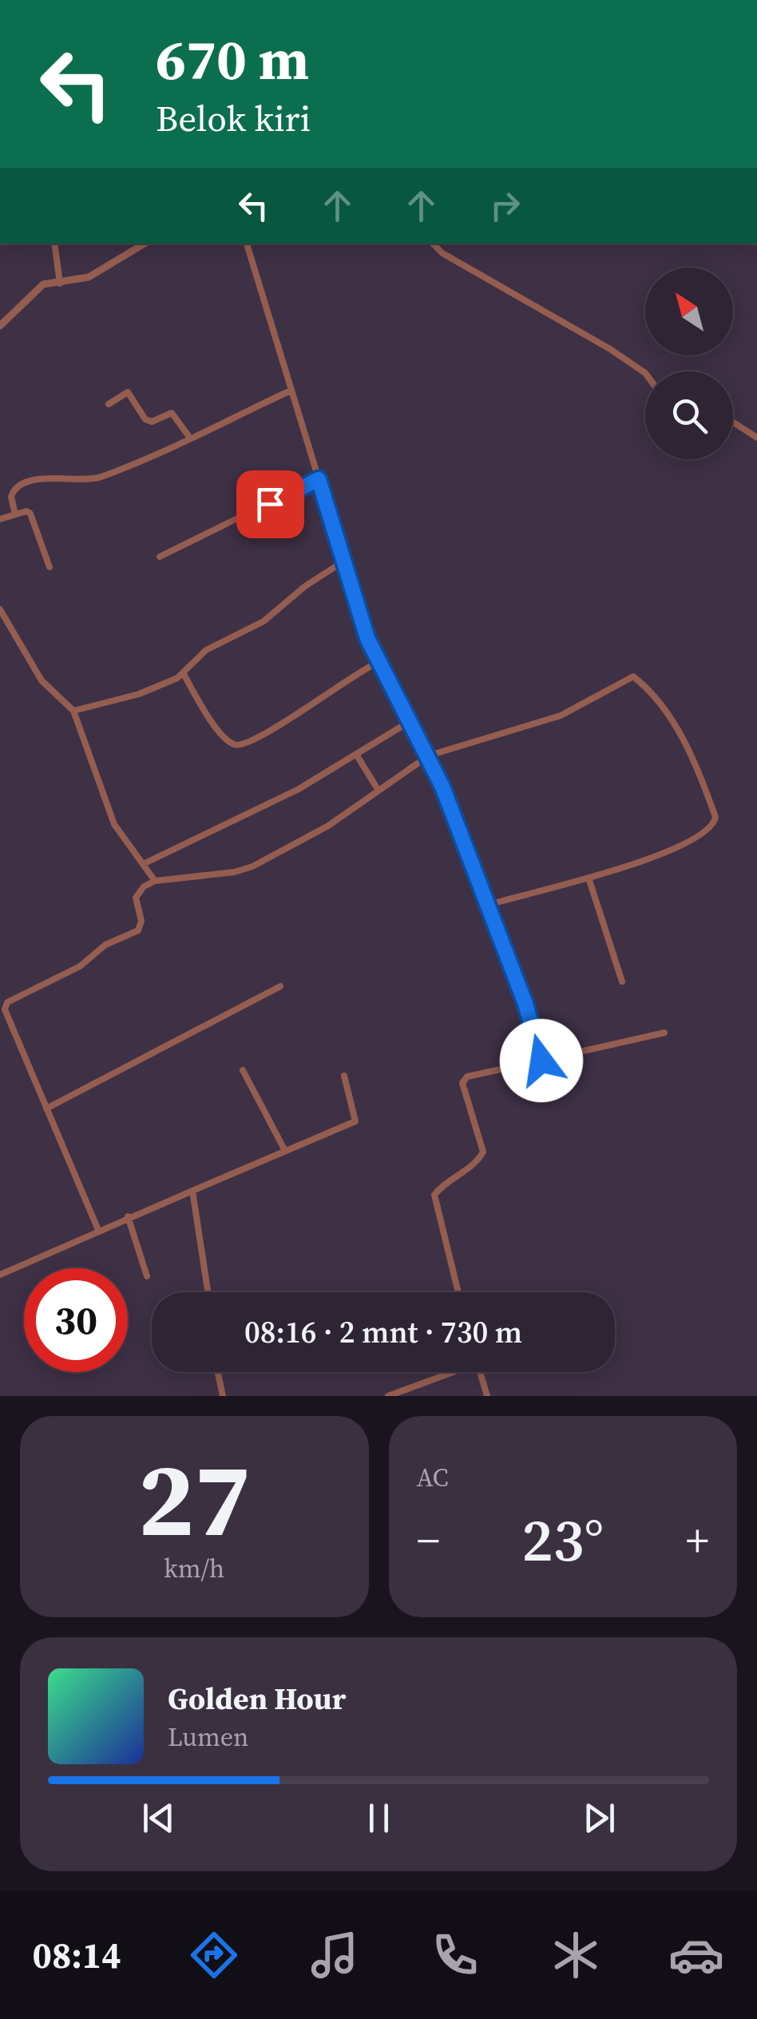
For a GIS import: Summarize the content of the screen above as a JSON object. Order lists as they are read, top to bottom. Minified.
{"north":"top left","page":{"turn":["670 m","Belok kiri"],"limit":"30","trip":"08:16 · 2 mnt · 730 m","tile":[["27","km/h"],"AC"],"heat":["−","23°","+"],"song":["Golden Hour","Lumen"],"tabs":"08:14"}}
